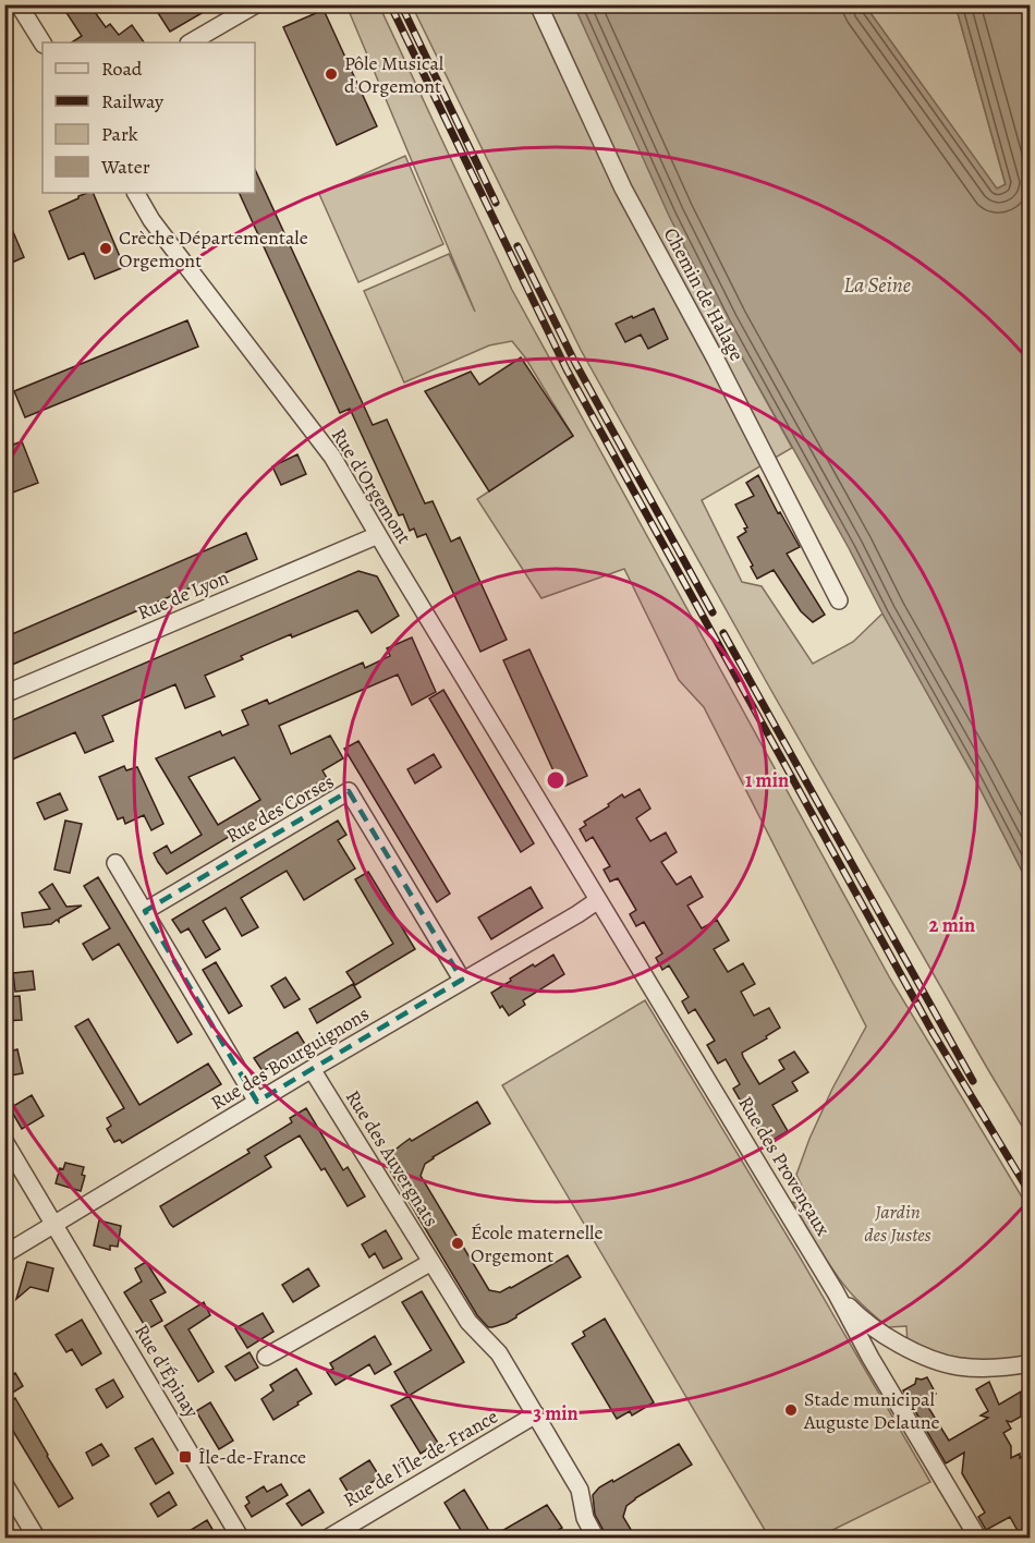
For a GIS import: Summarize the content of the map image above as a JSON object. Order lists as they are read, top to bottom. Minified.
{"streets":{"street":["Chemin de Halage","Rue d'Orgemont","Rue de Lyon","Rue des Corses","Rue des Bourguignons","Rue des Auvergnats","Rue des Provençaux","Rue d'Épinay","Rue de l'Île-de-France"]},"crossings":[["Rue d'Orgemont","Rue de Lyon"],["Rue d'Orgemont","Rue des Provençaux"],["Rue des Corses","Rue des Bourguignons"],["Rue des Bourguignons","Rue des Auvergnats"],["Rue des Bourguignons","Rue des Provençaux"],["Rue des Bourguignons","Rue d'Épinay"],["Rue des Auvergnats","Rue de l'Île-de-France"]],"water":["La Seine"],"parks":["Jardin des Justes"],"places":{"other":["Pôle Musical d'Orgemont","Crèche Départementale Orgemont","École maternelle Orgemont","Stade municipal Auguste Delaune"],"transit":["Île-de-France"]},"legend":["Road","Railway","Park","Water"],"rings":["1 min","2 min","3 min"]}
